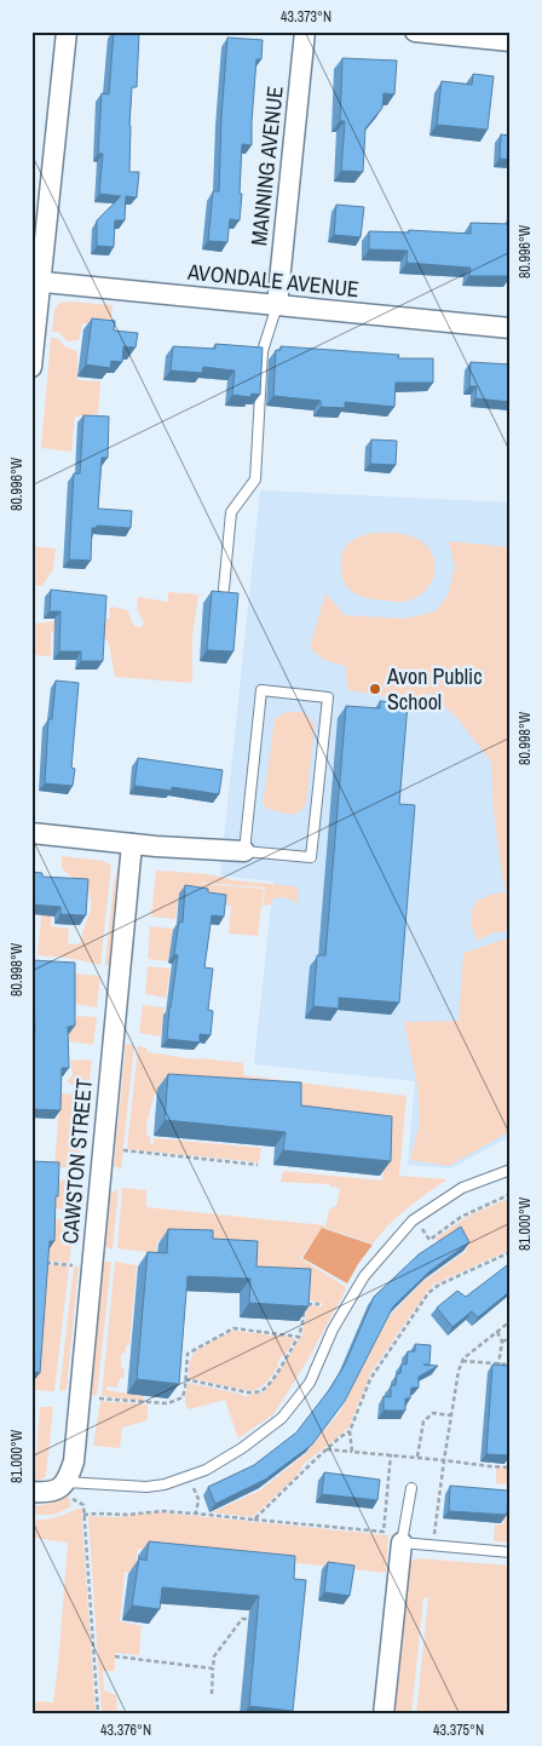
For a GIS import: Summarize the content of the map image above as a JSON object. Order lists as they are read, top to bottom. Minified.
{"streets":{"street":["MANNING AVENUE","AVONDALE AVENUE","CAWSTON STREET"]},"crossings":[["MANNING AVENUE","AVONDALE AVENUE"]],"places":["Avon Public School"],"coordinates":["43.373°N","80.996°W","80.998°W","81.000°W","43.376°N","43.375°N"]}
